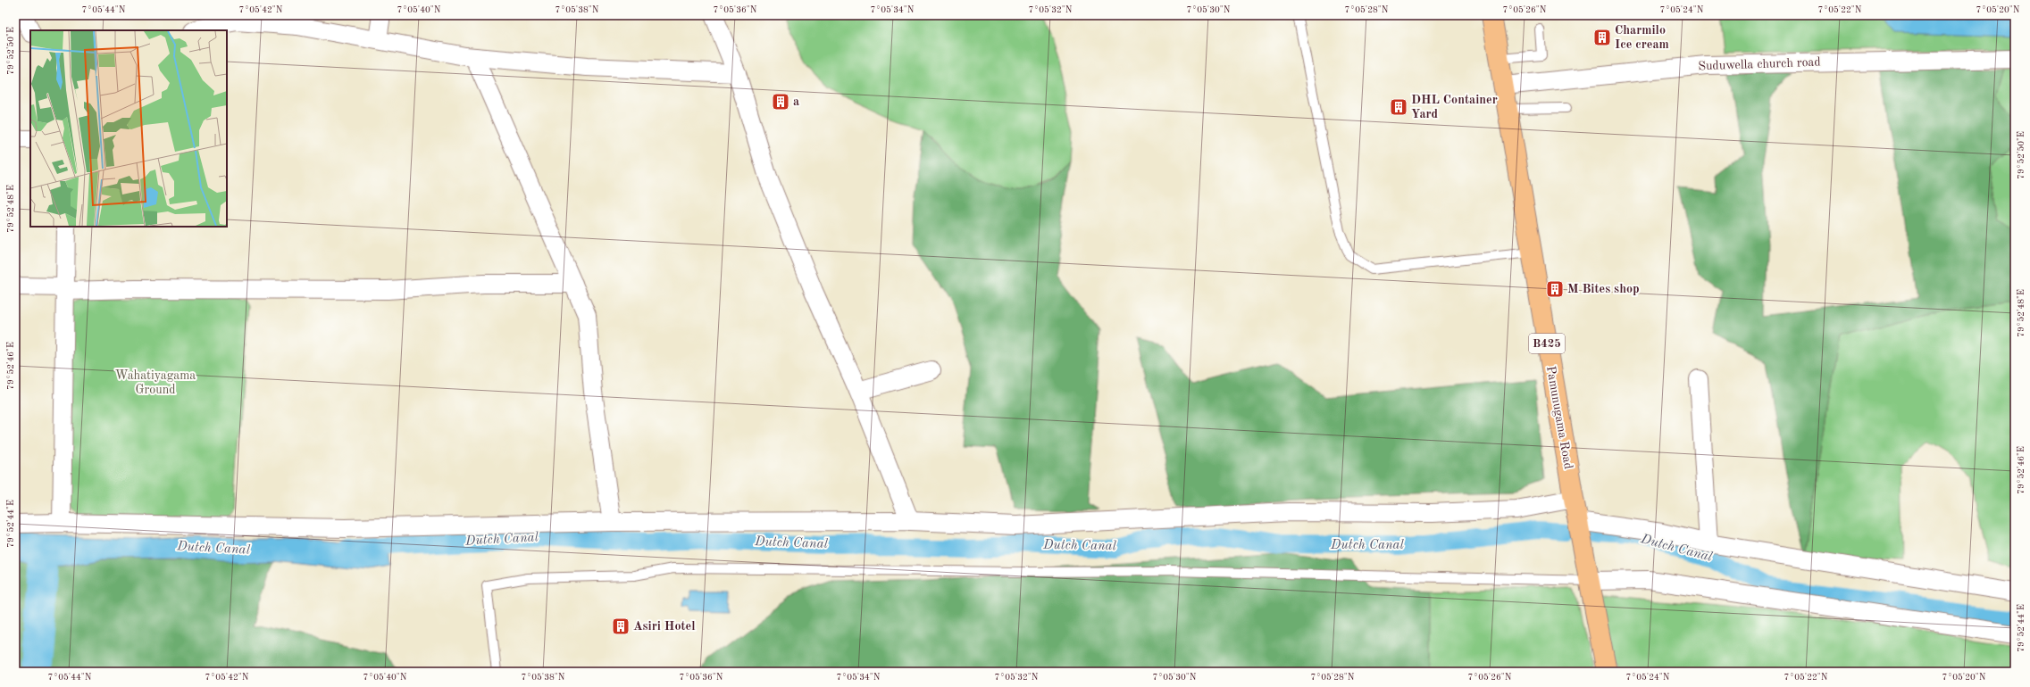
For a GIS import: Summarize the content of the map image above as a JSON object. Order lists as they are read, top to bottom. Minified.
{"streets":{"main road":["B425","Pamunugama Road"],"street":["Suduwella church road"]},"crossings":[["Suduwella church road","Pamunugama Road"]],"water":["Dutch Canal"],"parks":["Wahatiyagama Ground"],"places":{"building":["Charmilo Ice cream","a","DHL Container Yard","M Bites shop","Asiri Hotel"]},"coordinates":["7°05'44\"N","7°05'42\"N","7°05'40\"N","7°05'38\"N","7°05'36\"N","7°05'34\"N","7°05'32\"N","7°05'30\"N","7°05'28\"N","7°05'26\"N","7°05'24\"N","7°05'22\"N","7°05'20\"N","79°52'50\"E","79°52'48\"E","79°52'46\"E","79°52'44\"E"]}
